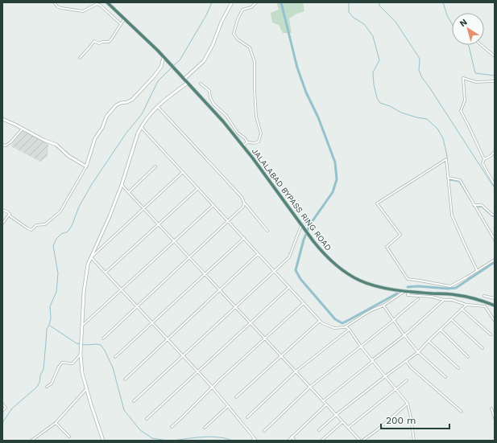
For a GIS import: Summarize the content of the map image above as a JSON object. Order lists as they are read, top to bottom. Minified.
{"streets":{"highway":["JALALABAD BYPASS RING ROAD"]},"scale_bar":"200 m","north":"top left"}
